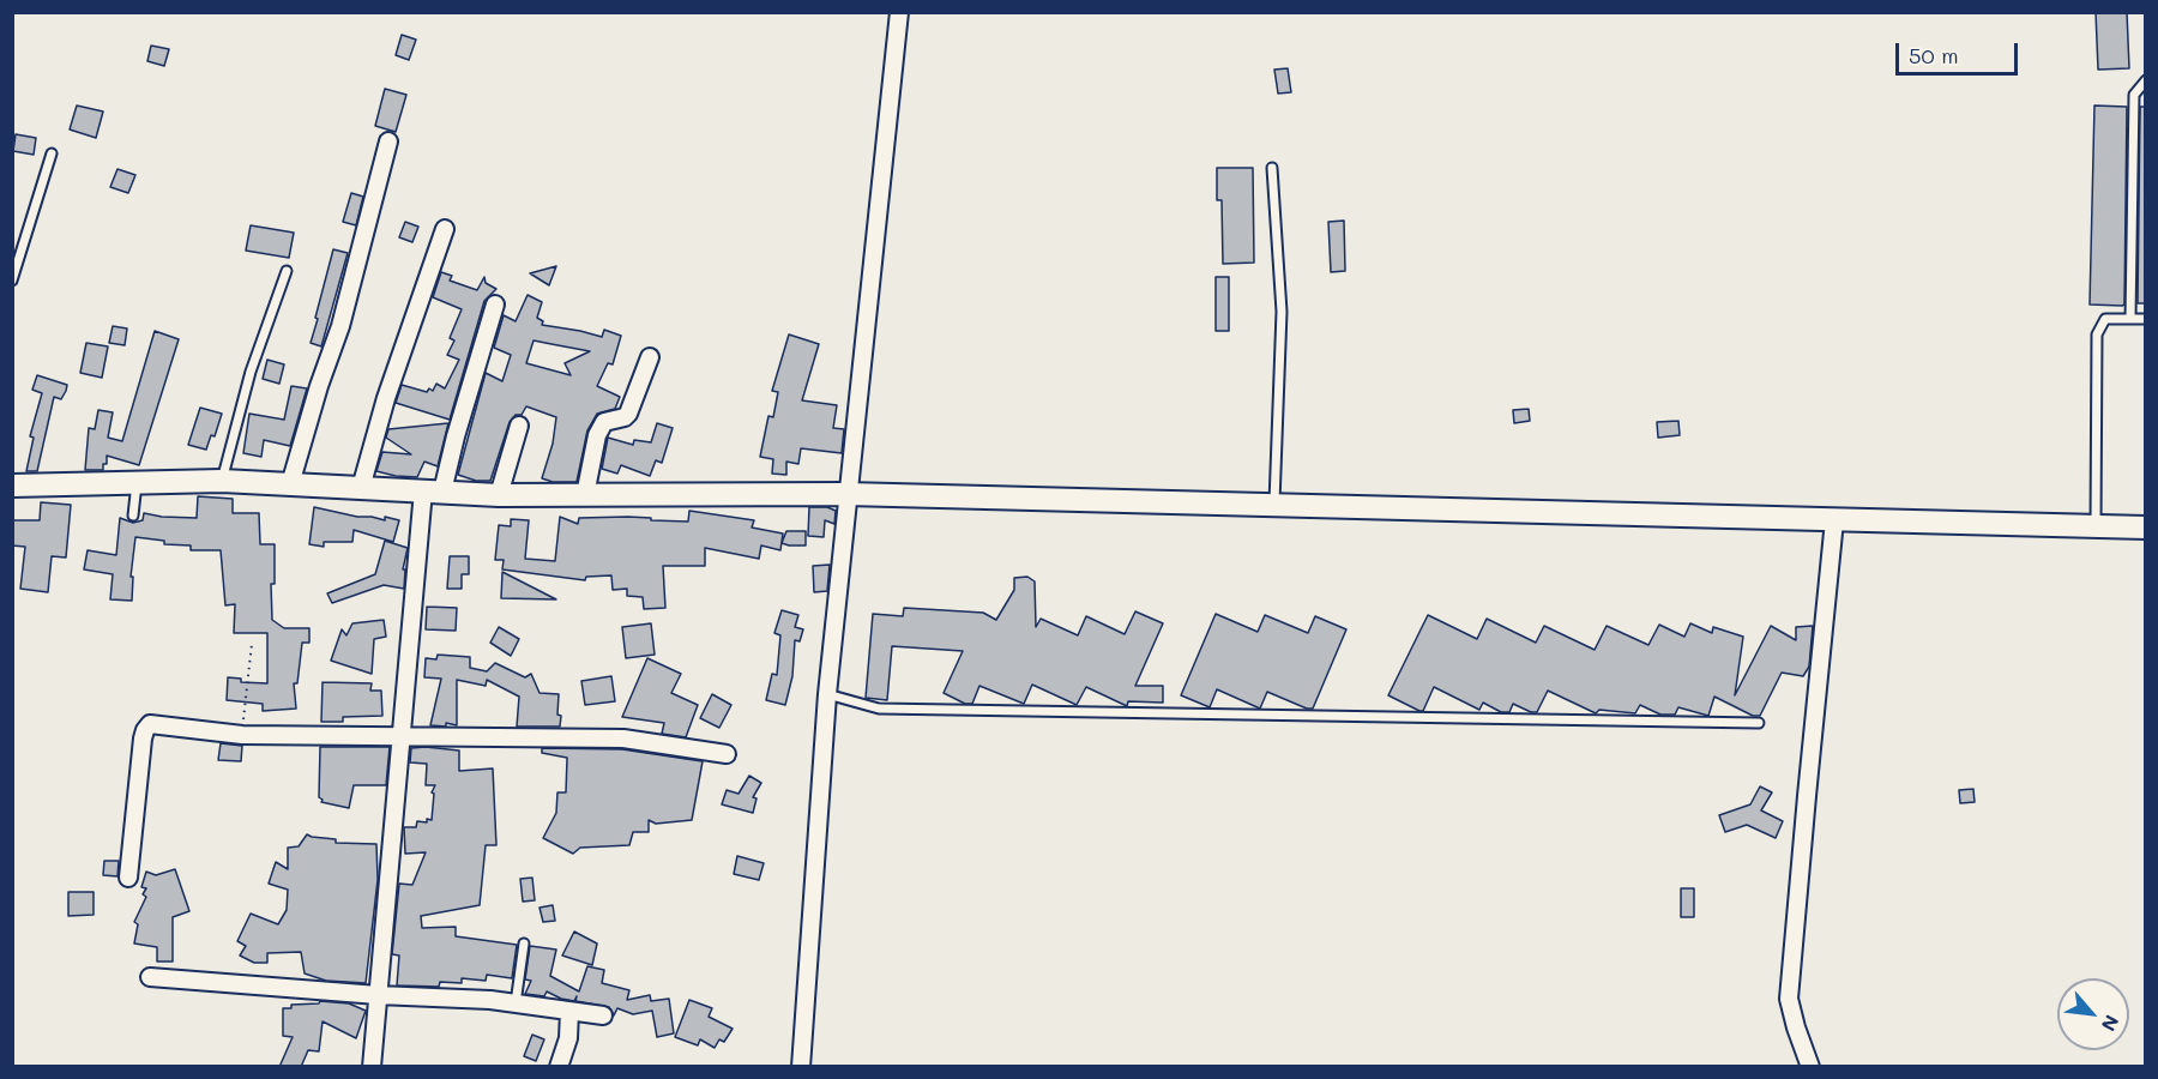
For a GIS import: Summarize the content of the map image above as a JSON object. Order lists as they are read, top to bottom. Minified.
{"scale_bar":"50 m","north":"bottom right"}
